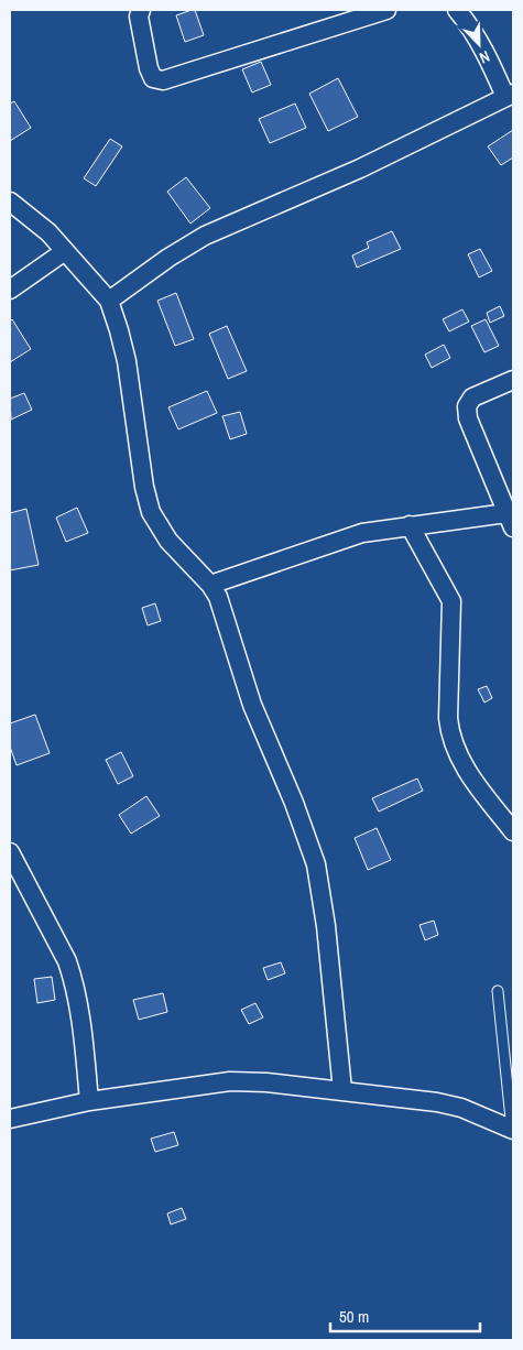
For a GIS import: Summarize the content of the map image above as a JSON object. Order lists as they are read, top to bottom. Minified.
{"scale_bar":"50 m","north":"bottom right"}
